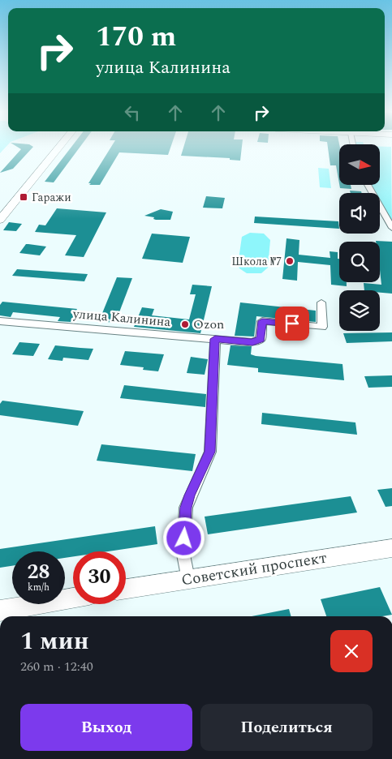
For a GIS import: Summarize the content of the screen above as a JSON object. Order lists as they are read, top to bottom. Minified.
{"streets":{"street":["улица Калинина","Советский проспект"]},"places":{"transit":["Гаражи"],"other":["Школа №7","Ozon"]},"north":"right","page":{"turn":["170 m","улица Калинина"],"speed":"28 km/h","limit":"30","heading":["1 мин","260 m · 12:40"],"buttons":["Выход","Поделиться"]}}
